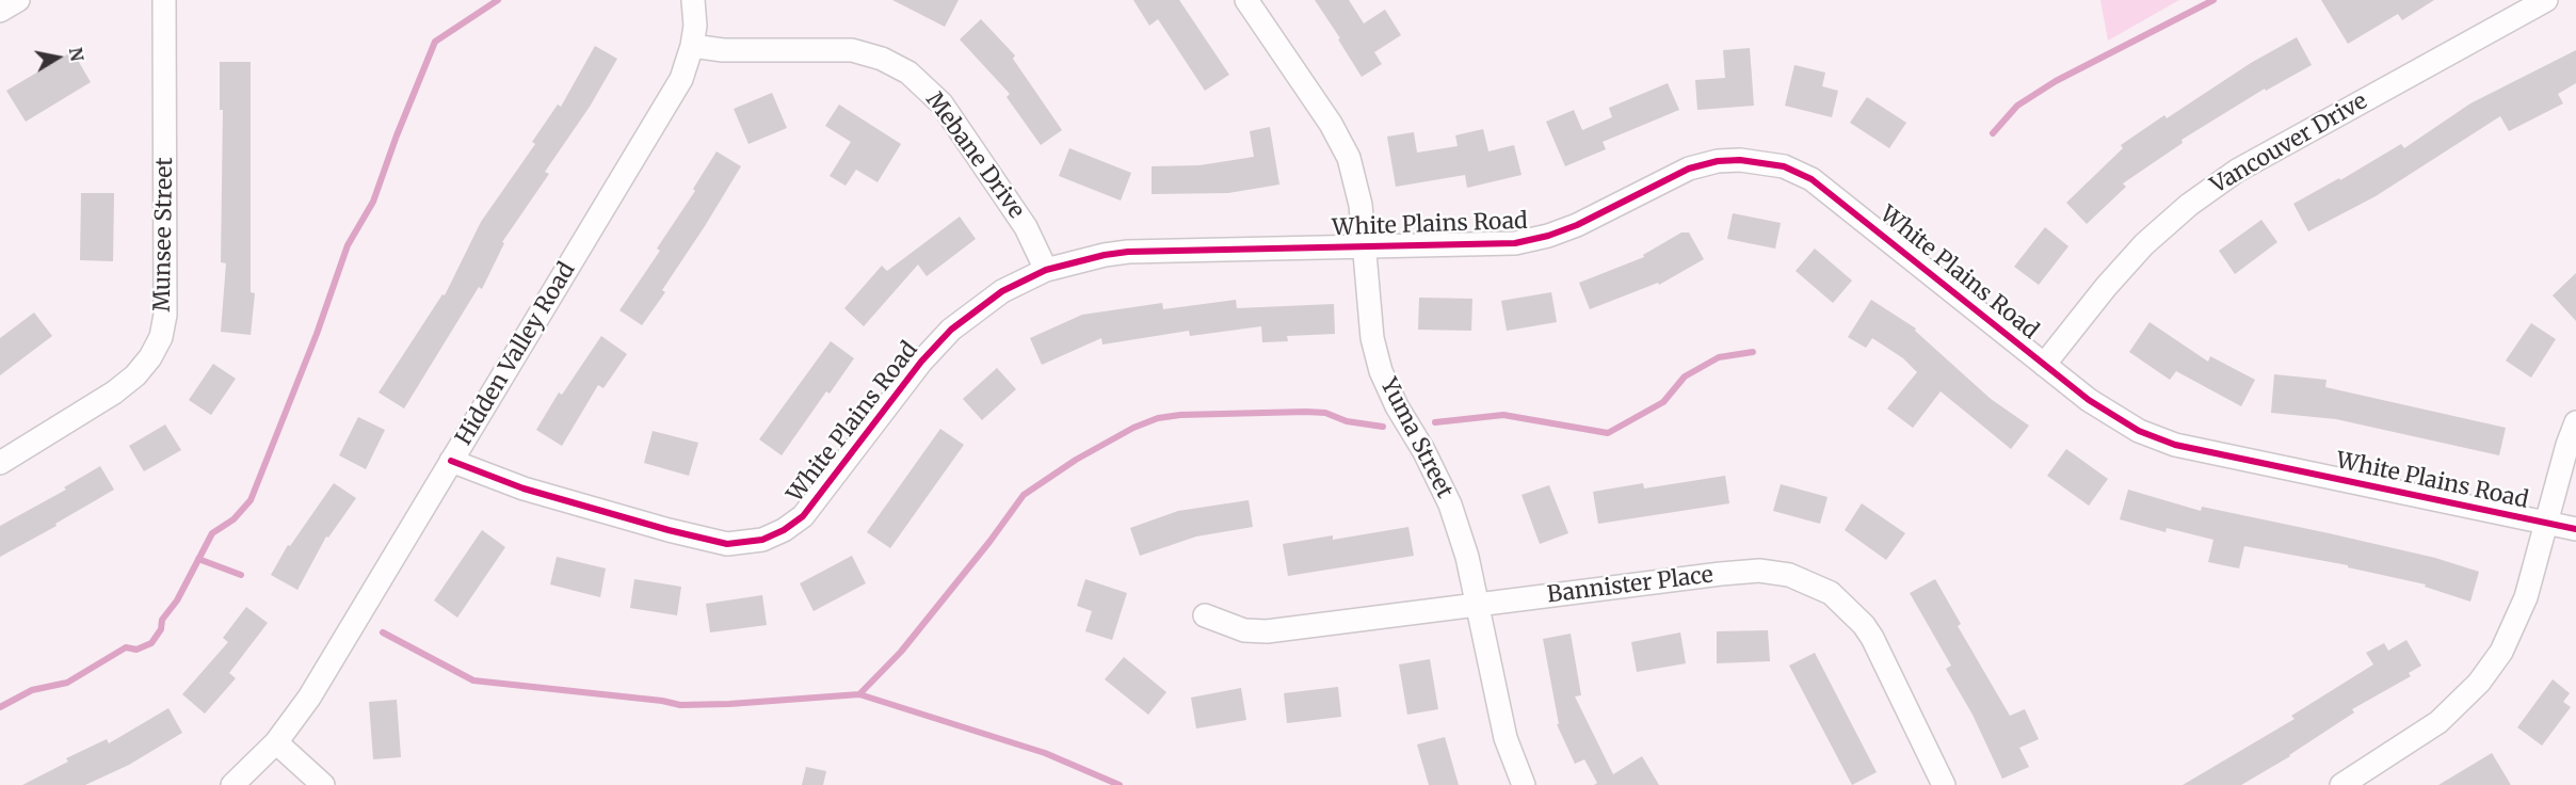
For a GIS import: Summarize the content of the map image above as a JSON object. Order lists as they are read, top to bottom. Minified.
{"streets":{"street":["Vancouver Drive","Mebane Drive","White Plains Road","Munsee Street","Hidden Valley Road","Yuma Street","Bannister Place"]},"crossings":[["Vancouver Drive","White Plains Road"],["Mebane Drive","White Plains Road"],["Mebane Drive","Hidden Valley Road"],["White Plains Road","Hidden Valley Road"],["White Plains Road","Yuma Street"],["Yuma Street","Bannister Place"]],"north":"right"}
